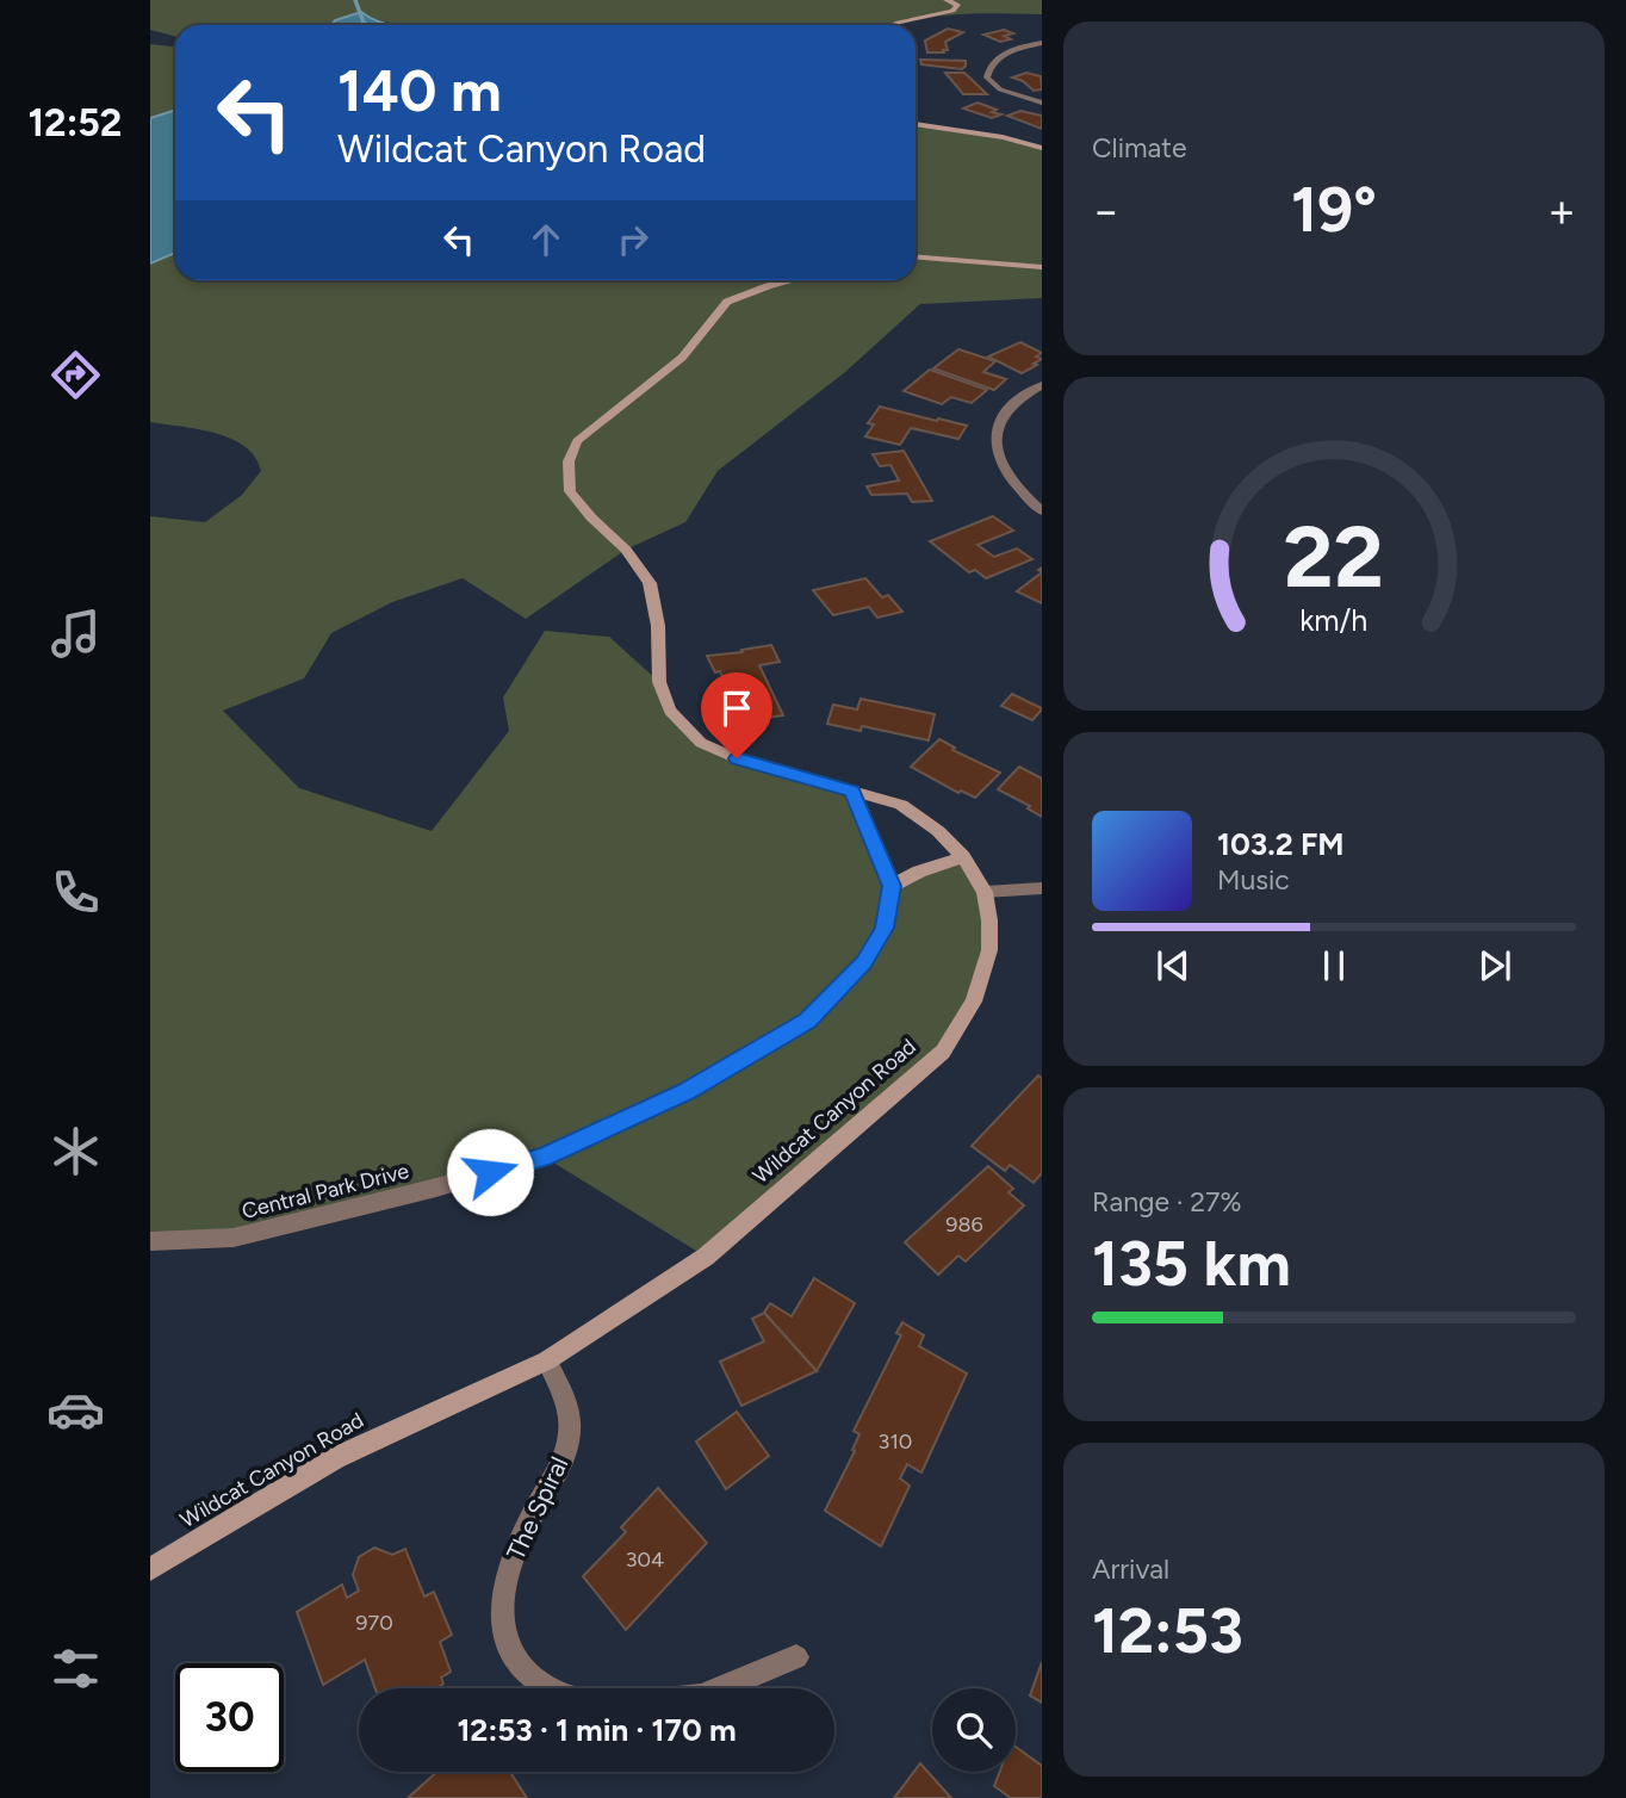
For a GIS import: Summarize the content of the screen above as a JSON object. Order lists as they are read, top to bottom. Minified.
{"streets":{"street":["Wildcat Canyon Road","Central Park Drive","The Spiral"]},"crossings":[["Wildcat Canyon Road","The Spiral"]],"house_numbers":["986","310","304","970"],"page":{"tabs":"12:52","tile":["Climate",["Range · 27%","135 km"],["Arrival","12:53"]],"turn":["140 m","Wildcat Canyon Road"],"heat":["−","19°","+"],"song":["103.2 FM","Music"],"limit":"30","trip":"12:53 · 1 min · 170 m","gauge":["22","km/h"]}}
